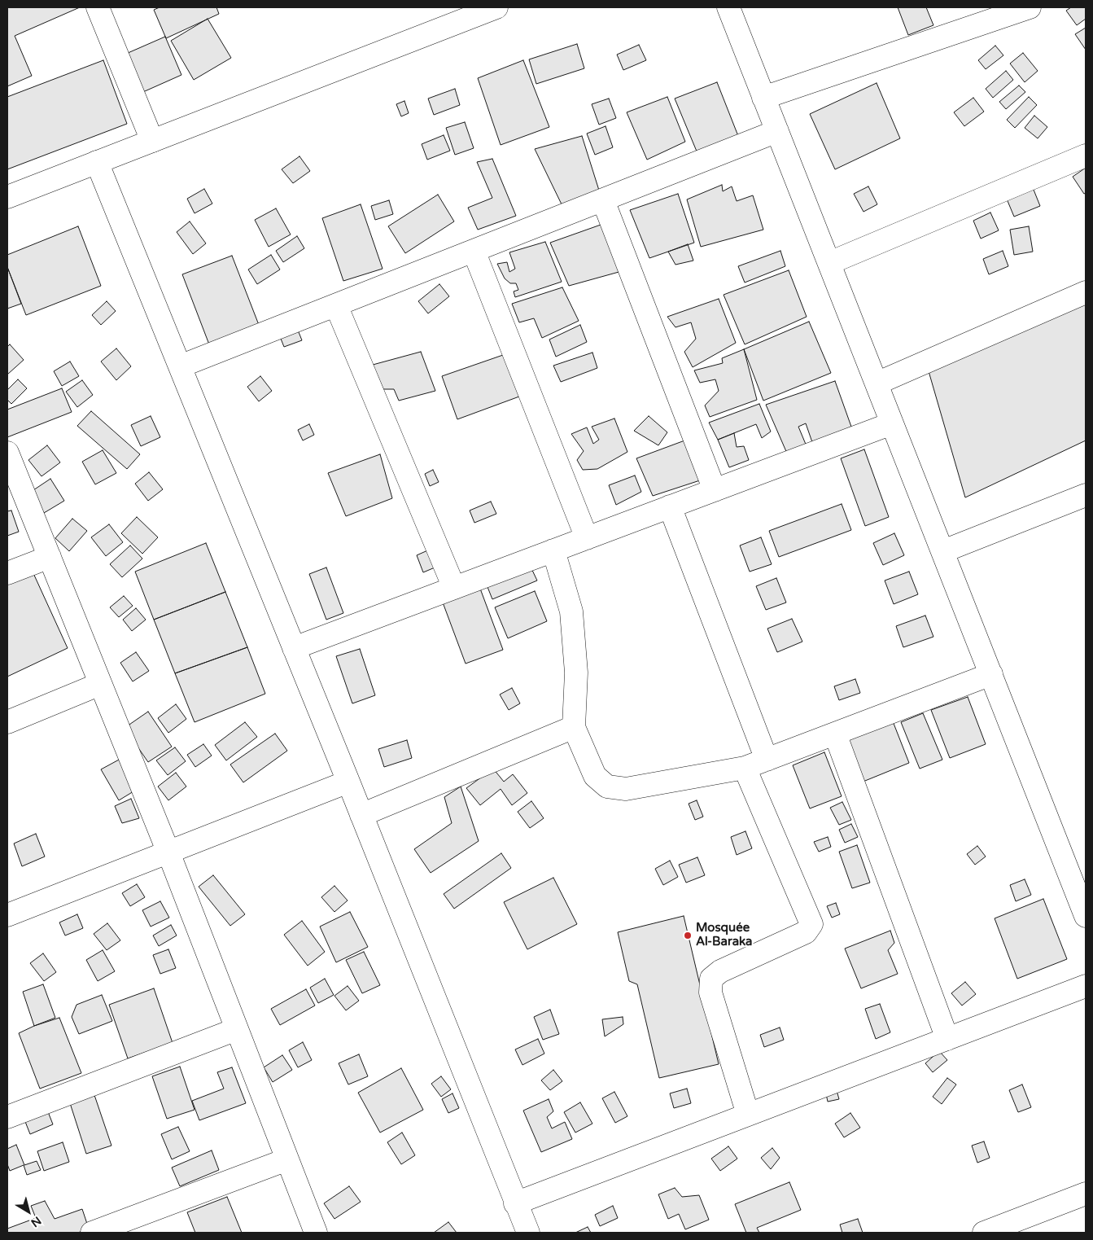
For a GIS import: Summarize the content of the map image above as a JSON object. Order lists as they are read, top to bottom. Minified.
{"places":["Mosquée Al-Baraka"],"north":"bottom right"}
